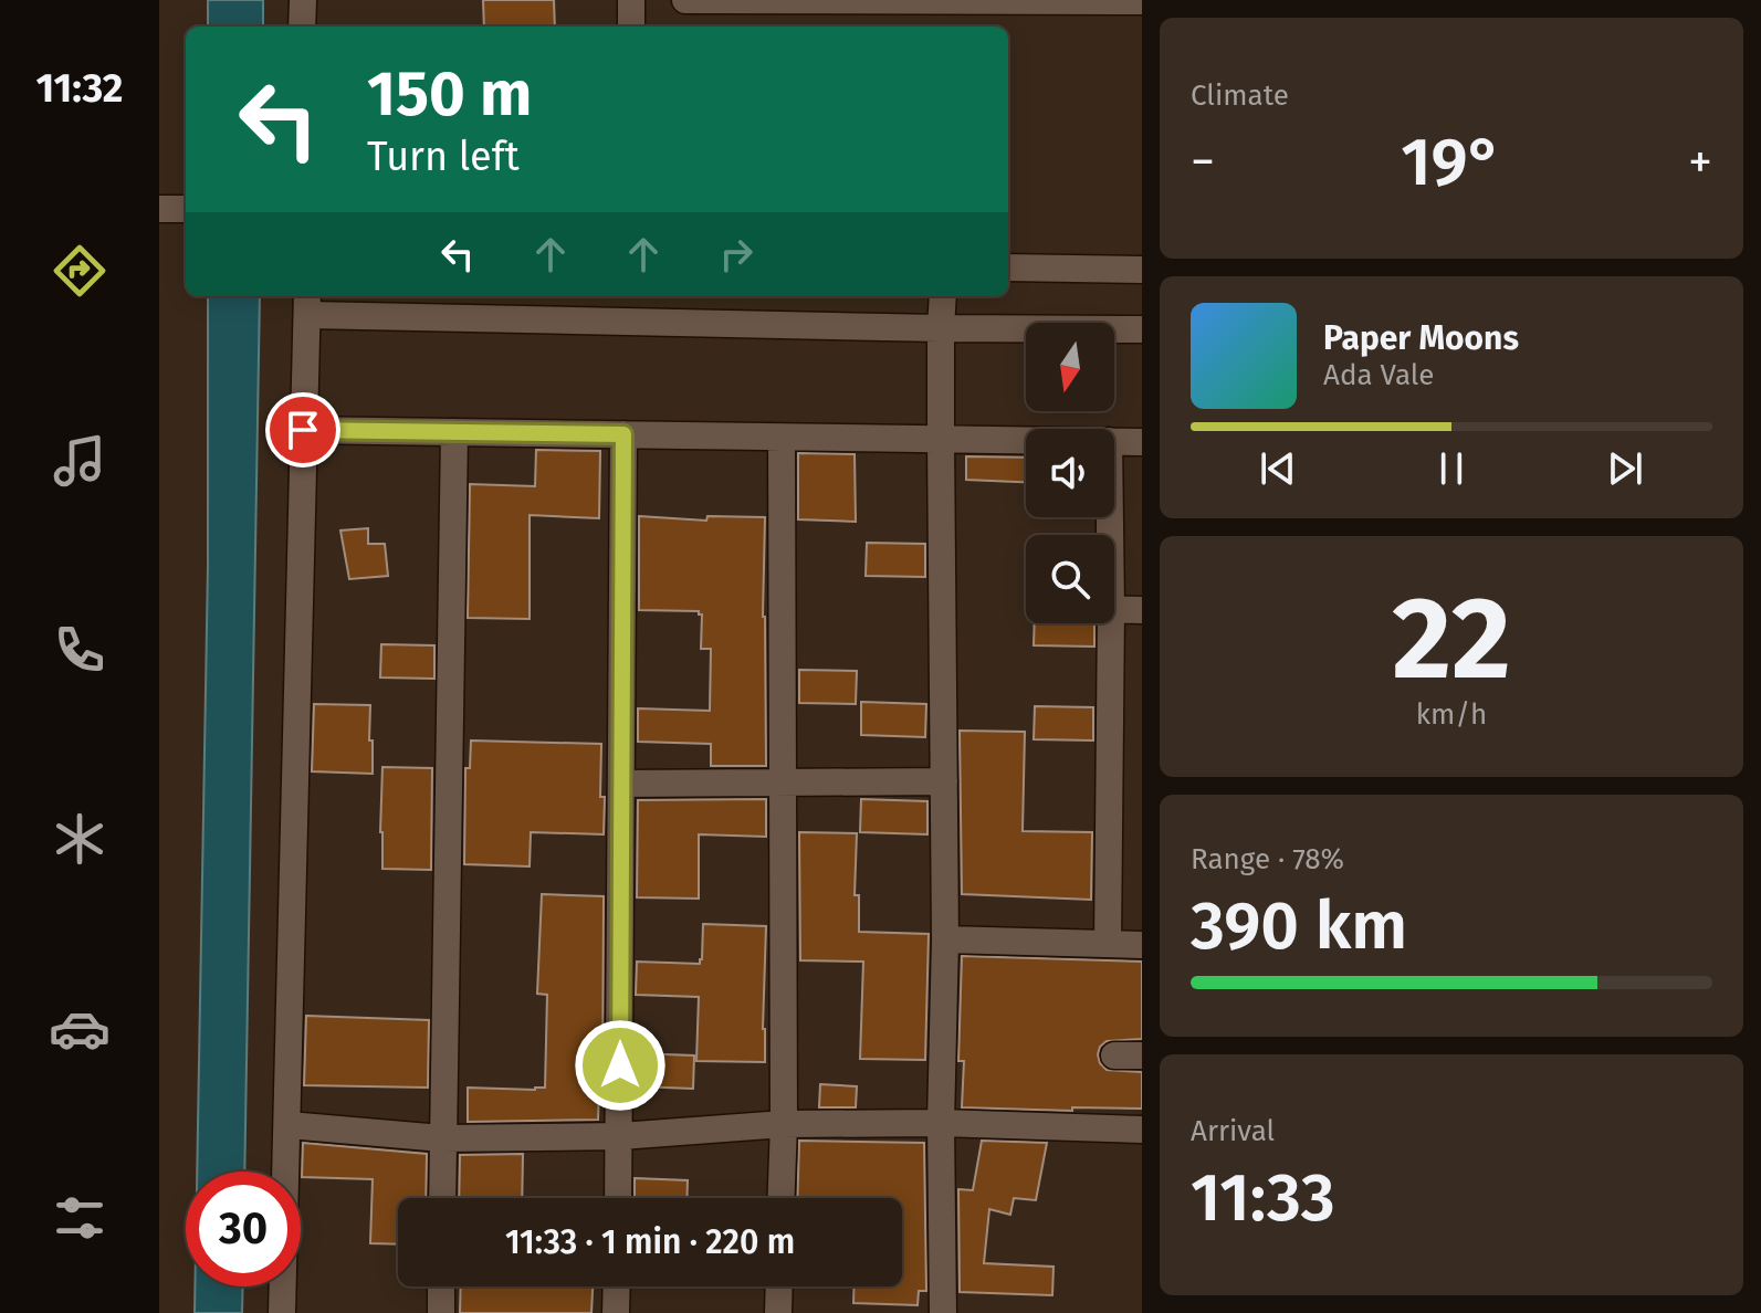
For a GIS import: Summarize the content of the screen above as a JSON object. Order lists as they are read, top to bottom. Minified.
{"north":"bottom","page":{"tabs":"11:32","tile":["Climate",["22","km/h"],["Range · 78%","390 km"],["Arrival","11:33"]],"turn":["150 m","Turn left"],"heat":["−","19°","+"],"song":["Paper Moons","Ada Vale"],"limit":"30","trip":"11:33 · 1 min · 220 m"}}
